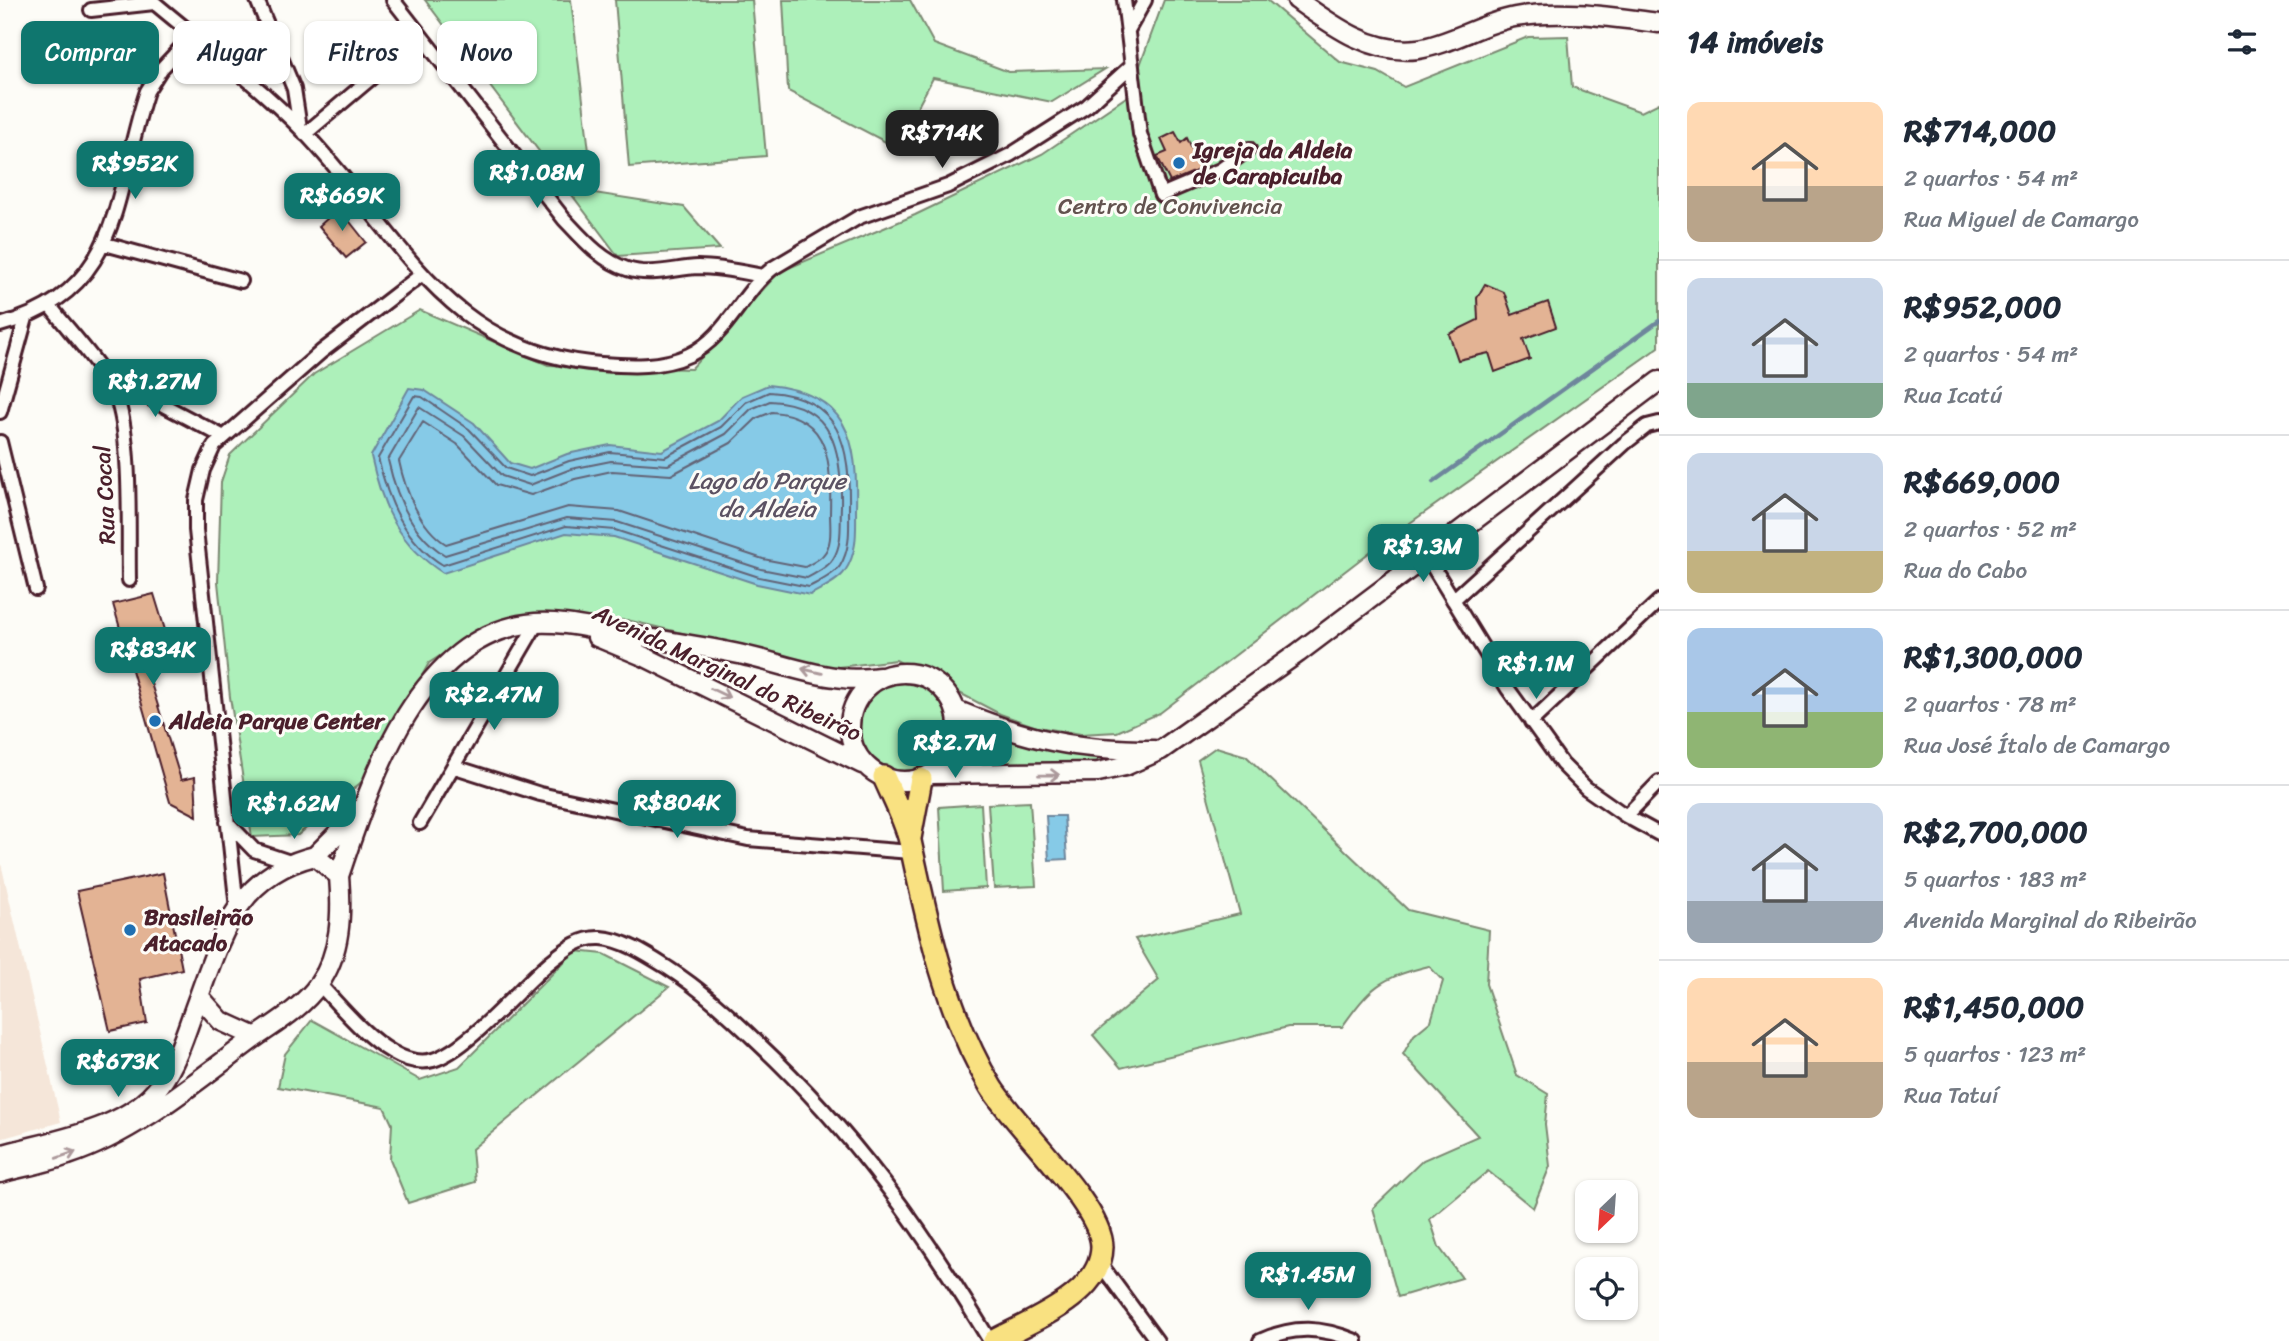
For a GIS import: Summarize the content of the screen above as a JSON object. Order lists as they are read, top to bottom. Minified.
{"streets":{"main road":["Avenida Marginal do Ribeirão"],"street":["Rua Cocal"]},"water":["Lago do Parque da Aldeia"],"parks":["Centro de Convivencia"],"places":["Igreja da Aldeia de Carapicuiba","Aldeia Parque Center","Brasileirão Atacado"],"north":"bottom left","page":{"heading":"14 imóveis","chip":["Comprar","Alugar","Filtros","Novo"],"list":[{"name":"R$714,000","note":"2 quartos · 54 m² · Rua Miguel de Camargo"},{"name":"R$952,000","note":"2 quartos · 54 m² · Rua Icatú"},{"name":"R$669,000","note":"2 quartos · 52 m² · Rua do Cabo"},{"name":"R$1,300,000","note":"2 quartos · 78 m² · Rua José Ítalo de Camargo"},{"name":"R$2,700,000","note":"5 quartos · 183 m² · Avenida Marginal do Ribeirão"},{"name":"R$1,450,000","note":"5 quartos · 123 m² · Rua Tatuí"}],"price":["R$714K","R$952K","R$1.08M","R$669K","R$1.27M","R$1.3M","R$834K","R$1.1M","R$2.47M","R$2.7M","R$804K","R$1.62M","R$673K","R$1.45M"]}}
